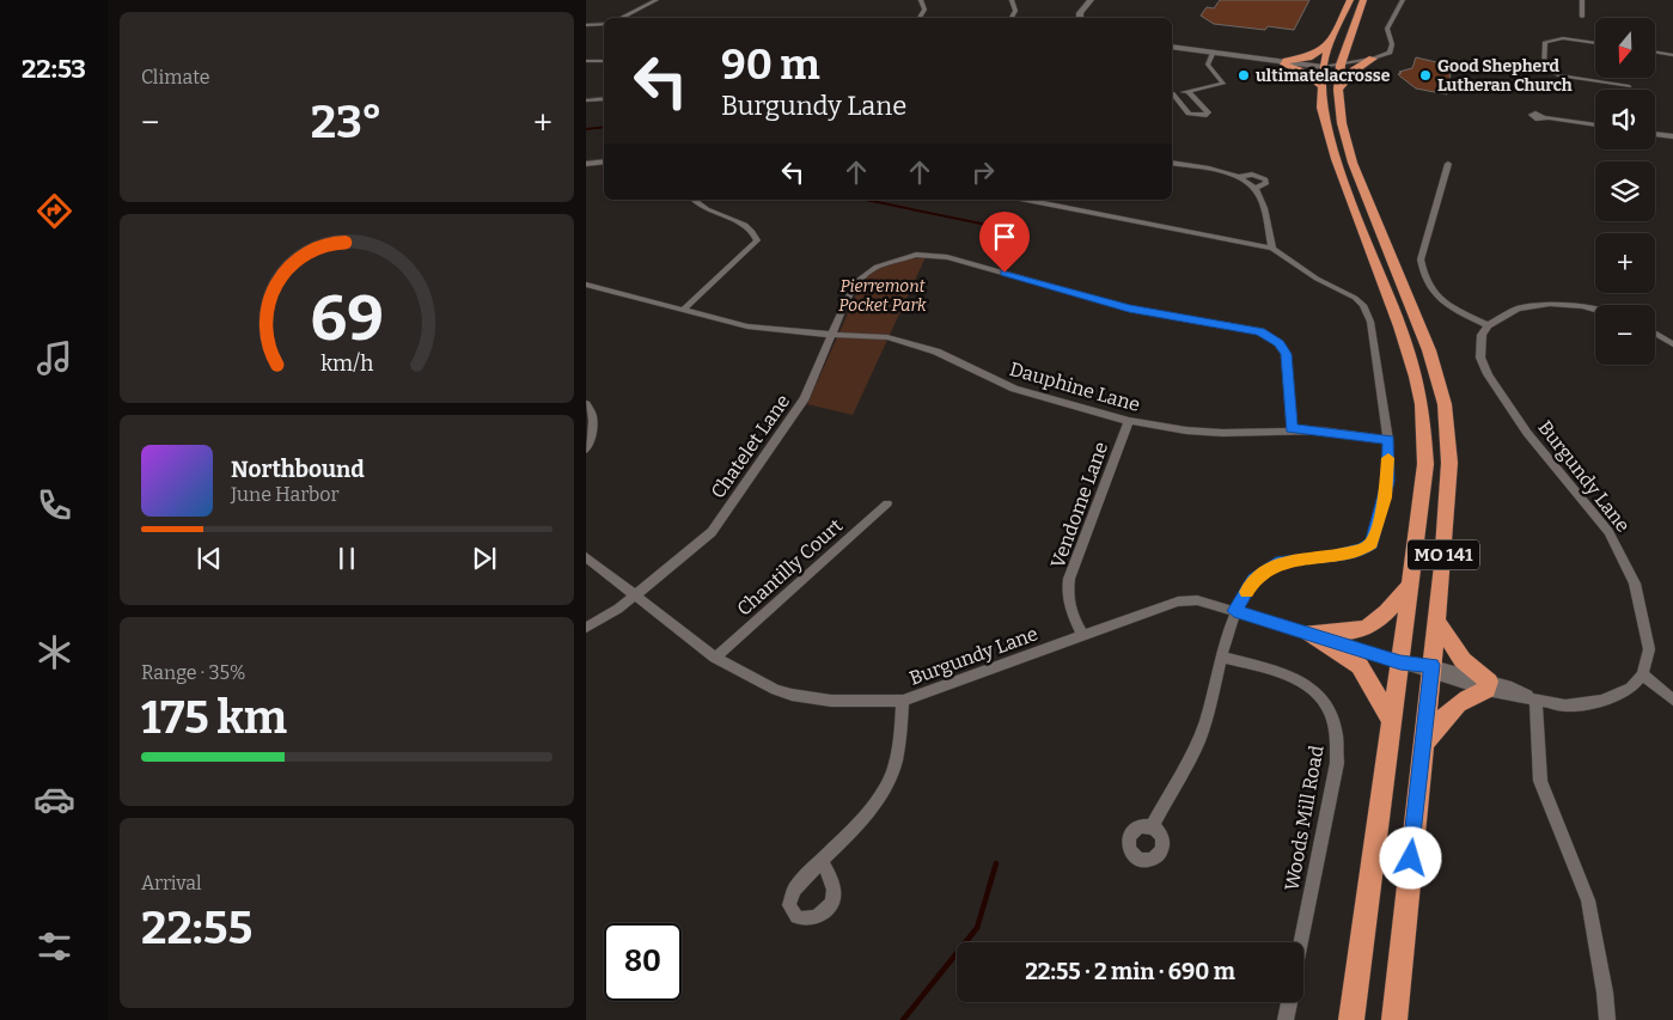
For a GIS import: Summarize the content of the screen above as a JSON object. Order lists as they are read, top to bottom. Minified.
{"streets":{"highway":["MO 141"],"street":["Dauphine Lane","Chatelet Lane","Burgundy Lane","Vendome Lane","Chantilly Court","Woods Mill Road"]},"crossings":[["Dauphine Lane","Chatelet Lane"],["Dauphine Lane","Vendome Lane"],["Chatelet Lane","Burgundy Lane"],["Burgundy Lane","Vendome Lane"],["Burgundy Lane","MO 141"],["Burgundy Lane","Chantilly Court"]],"parks":["Pierremont Pocket Park"],"places":["ultimatelacrosse","Good Shepherd Lutheran Church"],"north":"bottom","page":{"tabs":"22:53","tile":["Climate",["Range · 35%","175 km"],["Arrival","22:55"]],"map_buttons":["+","−"],"turn":["90 m","Burgundy Lane"],"heat":["−","23°","+"],"song":["Northbound","June Harbor"],"limit":"80","trip":"22:55 · 2 min · 690 m","gauge":["69","km/h"]}}
